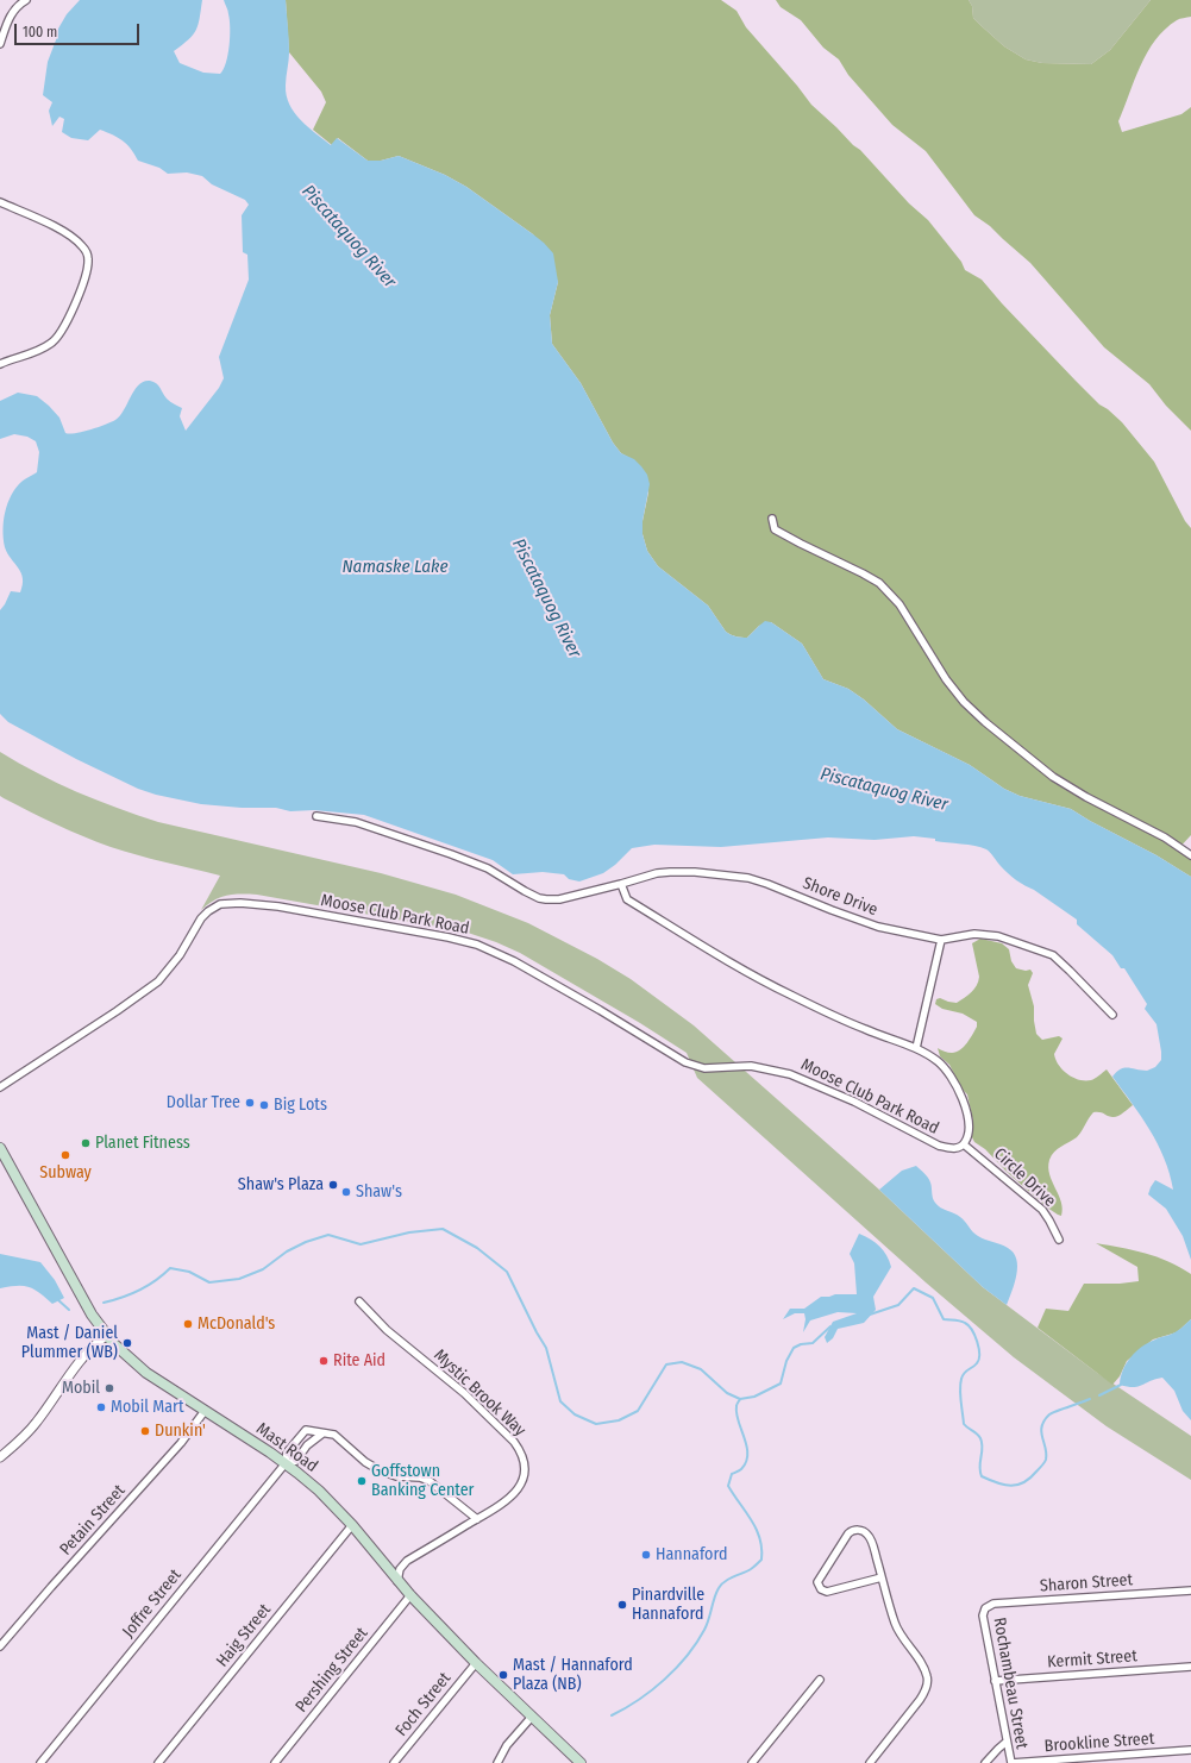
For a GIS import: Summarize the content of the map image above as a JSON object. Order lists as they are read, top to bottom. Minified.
{"streets":{"main road":["Mast Road"],"street":["Shore Drive","Moose Club Park Road","Circle Drive","Mystic Brook Way","Petain Street","Sharon Street","Joffre Street","Haig Street","Kermit Street","Pershing Street","Rochambeau Street","Foch Street","Brookline Street"]},"crossings":[["Moose Club Park Road","Circle Drive"],["Mystic Brook Way","Mast Road"],["Mast Road","Petain Street"],["Mast Road","Joffre Street"],["Mast Road","Haig Street"],["Mast Road","Pershing Street"],["Mast Road","Foch Street"],["Sharon Street","Rochambeau Street"],["Kermit Street","Rochambeau Street"],["Rochambeau Street","Brookline Street"]],"water":["Piscataquog River","Namaske Lake"],"places":["Dollar Tree","Big Lots","Planet Fitness","Subway","Shaw's Plaza","Shaw's","McDonald's","Mast / Daniel Plummer (WB)","Rite Aid","Mobil","Mobil Mart","Dunkin'","Goffstown Banking Center","Hannaford","Pinardville Hannaford","Mast / Hannaford Plaza (NB)"],"scale_bar":"100 m"}
